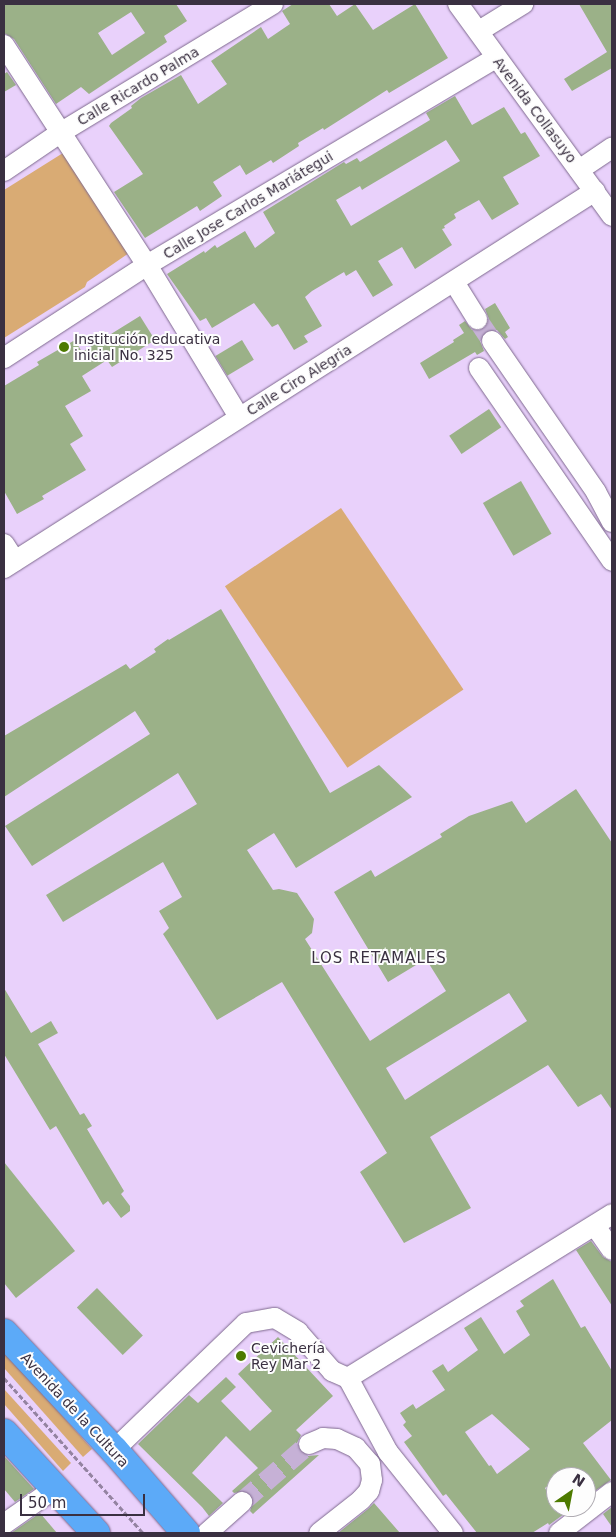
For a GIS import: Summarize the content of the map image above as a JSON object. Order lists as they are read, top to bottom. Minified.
{"streets":{"highway":["Avenida de la Cultura"],"street":["Calle Ricardo Palma","Avenida Collasuyo","Calle Jose Carlos Mariátegui","Calle Ciro Alegria"]},"crossings":[["Avenida Collasuyo","Calle Jose Carlos Mariátegui"],["Avenida Collasuyo","Calle Ciro Alegria"]],"districts":["LOS RETAMALES"],"places":["Institución educativa inicial No. 325","Cevichería Rey Mar 2"],"scale_bar":"50 m","north":"top right"}
